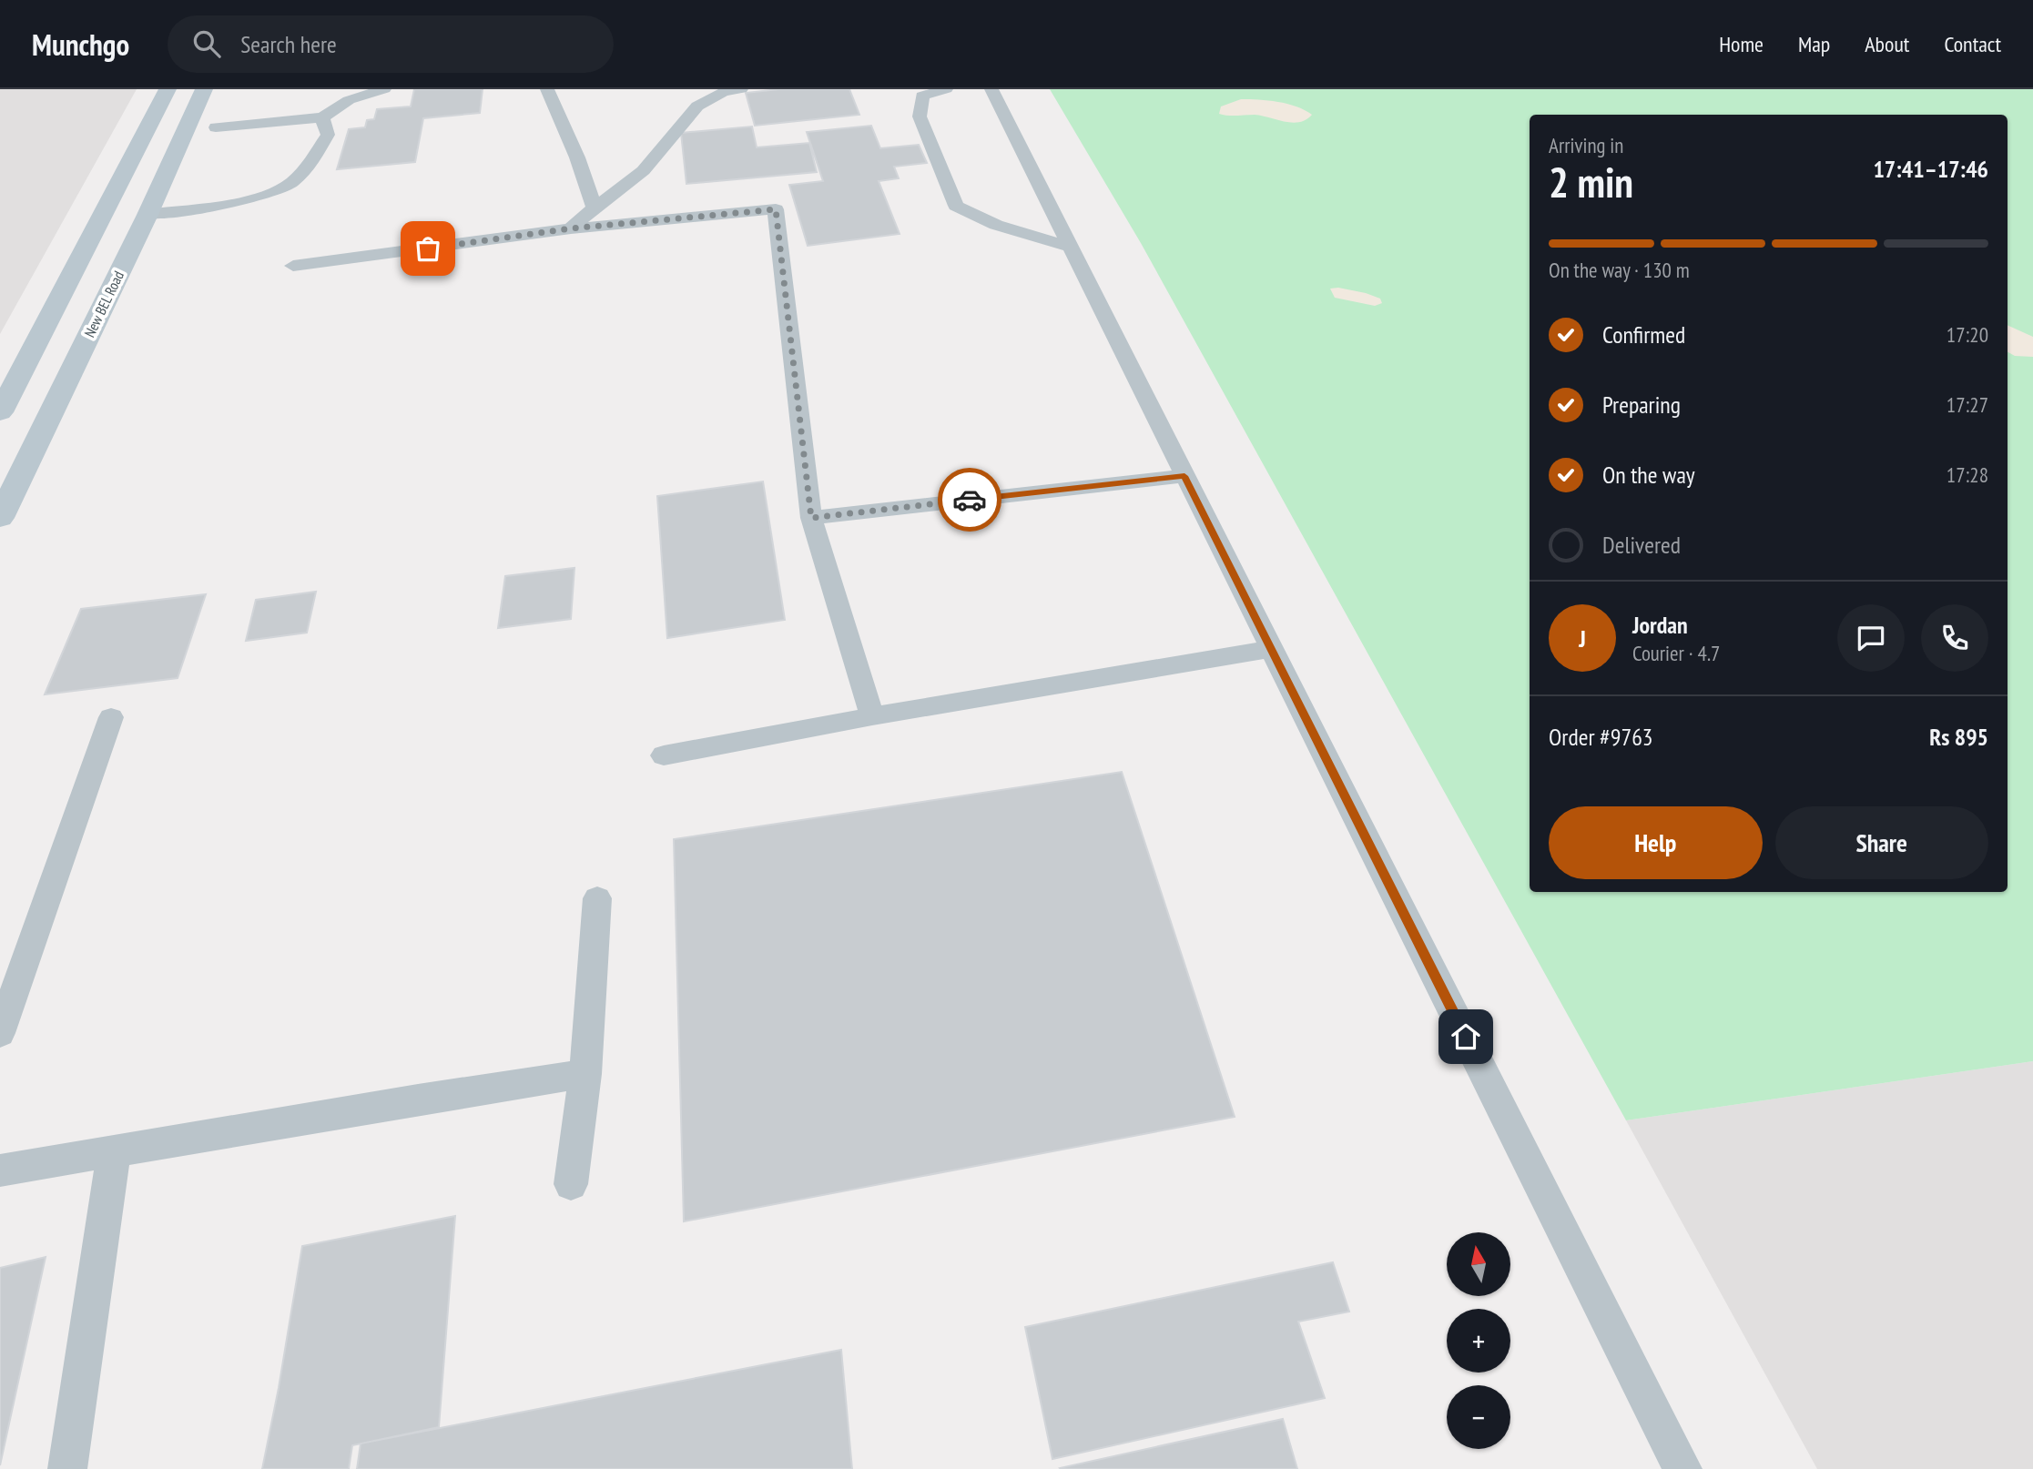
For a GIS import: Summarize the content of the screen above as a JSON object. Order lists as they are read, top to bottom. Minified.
{"streets":{"main road":["New BEL Road"]},"north":"top","page":{"header":"Munchgo","search":"Search here","nav":["Home","Map","About","Contact"],"heading":["2 min","Arriving in","17:41–17:46"],"panel":["Jordan","Courier · 4.7","Order #9763","Rs 895"],"bar":"On the way · 130 m","list":[["Confirmed","17:20"],["Preparing","17:27"],["On the way","17:28"],"Delivered"],"round":"J","buttons":["Help","Share"],"map_buttons":["+","−"]}}
